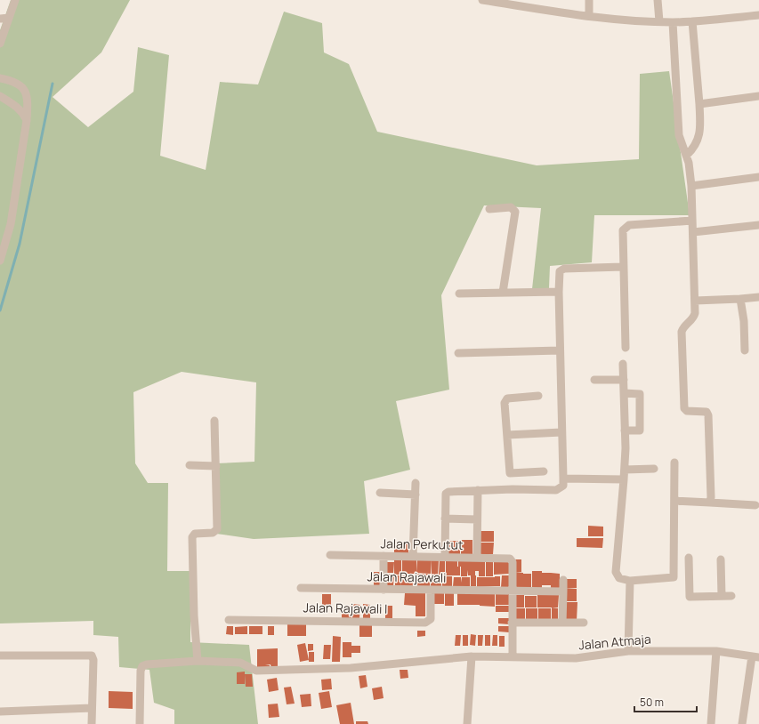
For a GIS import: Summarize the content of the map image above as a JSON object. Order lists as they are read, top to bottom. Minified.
{"streets":{"street":["Jalan Perkutut","Jalan Rajawali","Jalan Rajawali I","Jalan Atmaja"]},"crossings":[["Jalan Perkutut","Jalan Rajawali"],["Jalan Rajawali","Jalan Rajawali I"]],"scale_bar":"50 m"}
